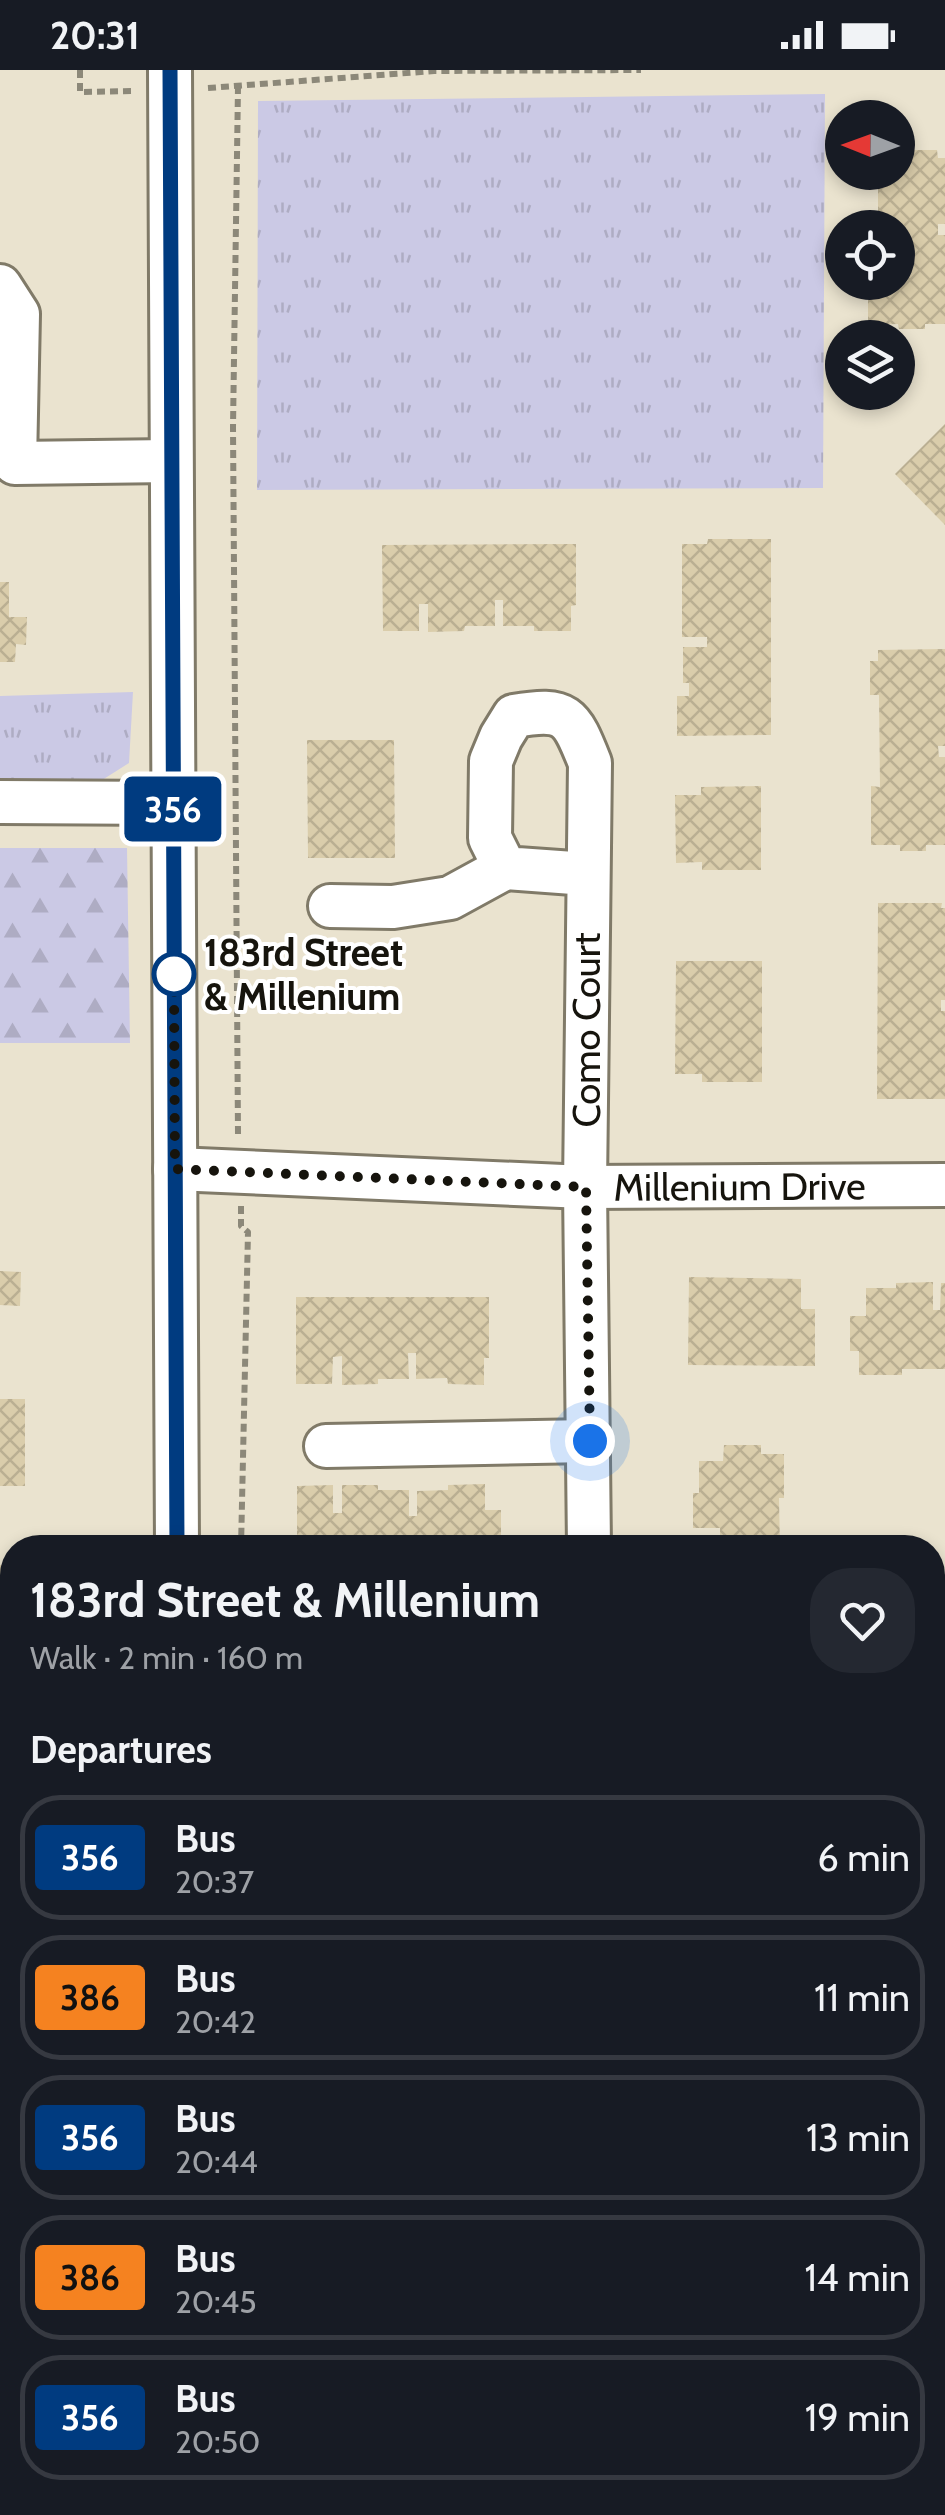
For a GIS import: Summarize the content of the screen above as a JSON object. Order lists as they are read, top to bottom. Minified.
{"streets":{"street":["Como Court","Millenium Drive"]},"crossings":[["Como Court","Millenium Drive"]],"places":["183rd Street & Millenium"],"lines":["bus line 356"],"north":"left","page":{"status":"20:31","on_map":"356","heading":[["183rd Street & Millenium","Walk · 2 min · 160 m"],"Departures"],"list":[{"mark":"356","name":"Bus","note":"20:37","value":"6 min"},{"mark":"386","name":"Bus","note":"20:42","value":"11 min"},{"mark":"356","name":"Bus","note":"20:44","value":"13 min"},{"mark":"386","name":"Bus","note":"20:45","value":"14 min"},{"mark":"356","name":"Bus","note":"20:50","value":"19 min"}]}}
